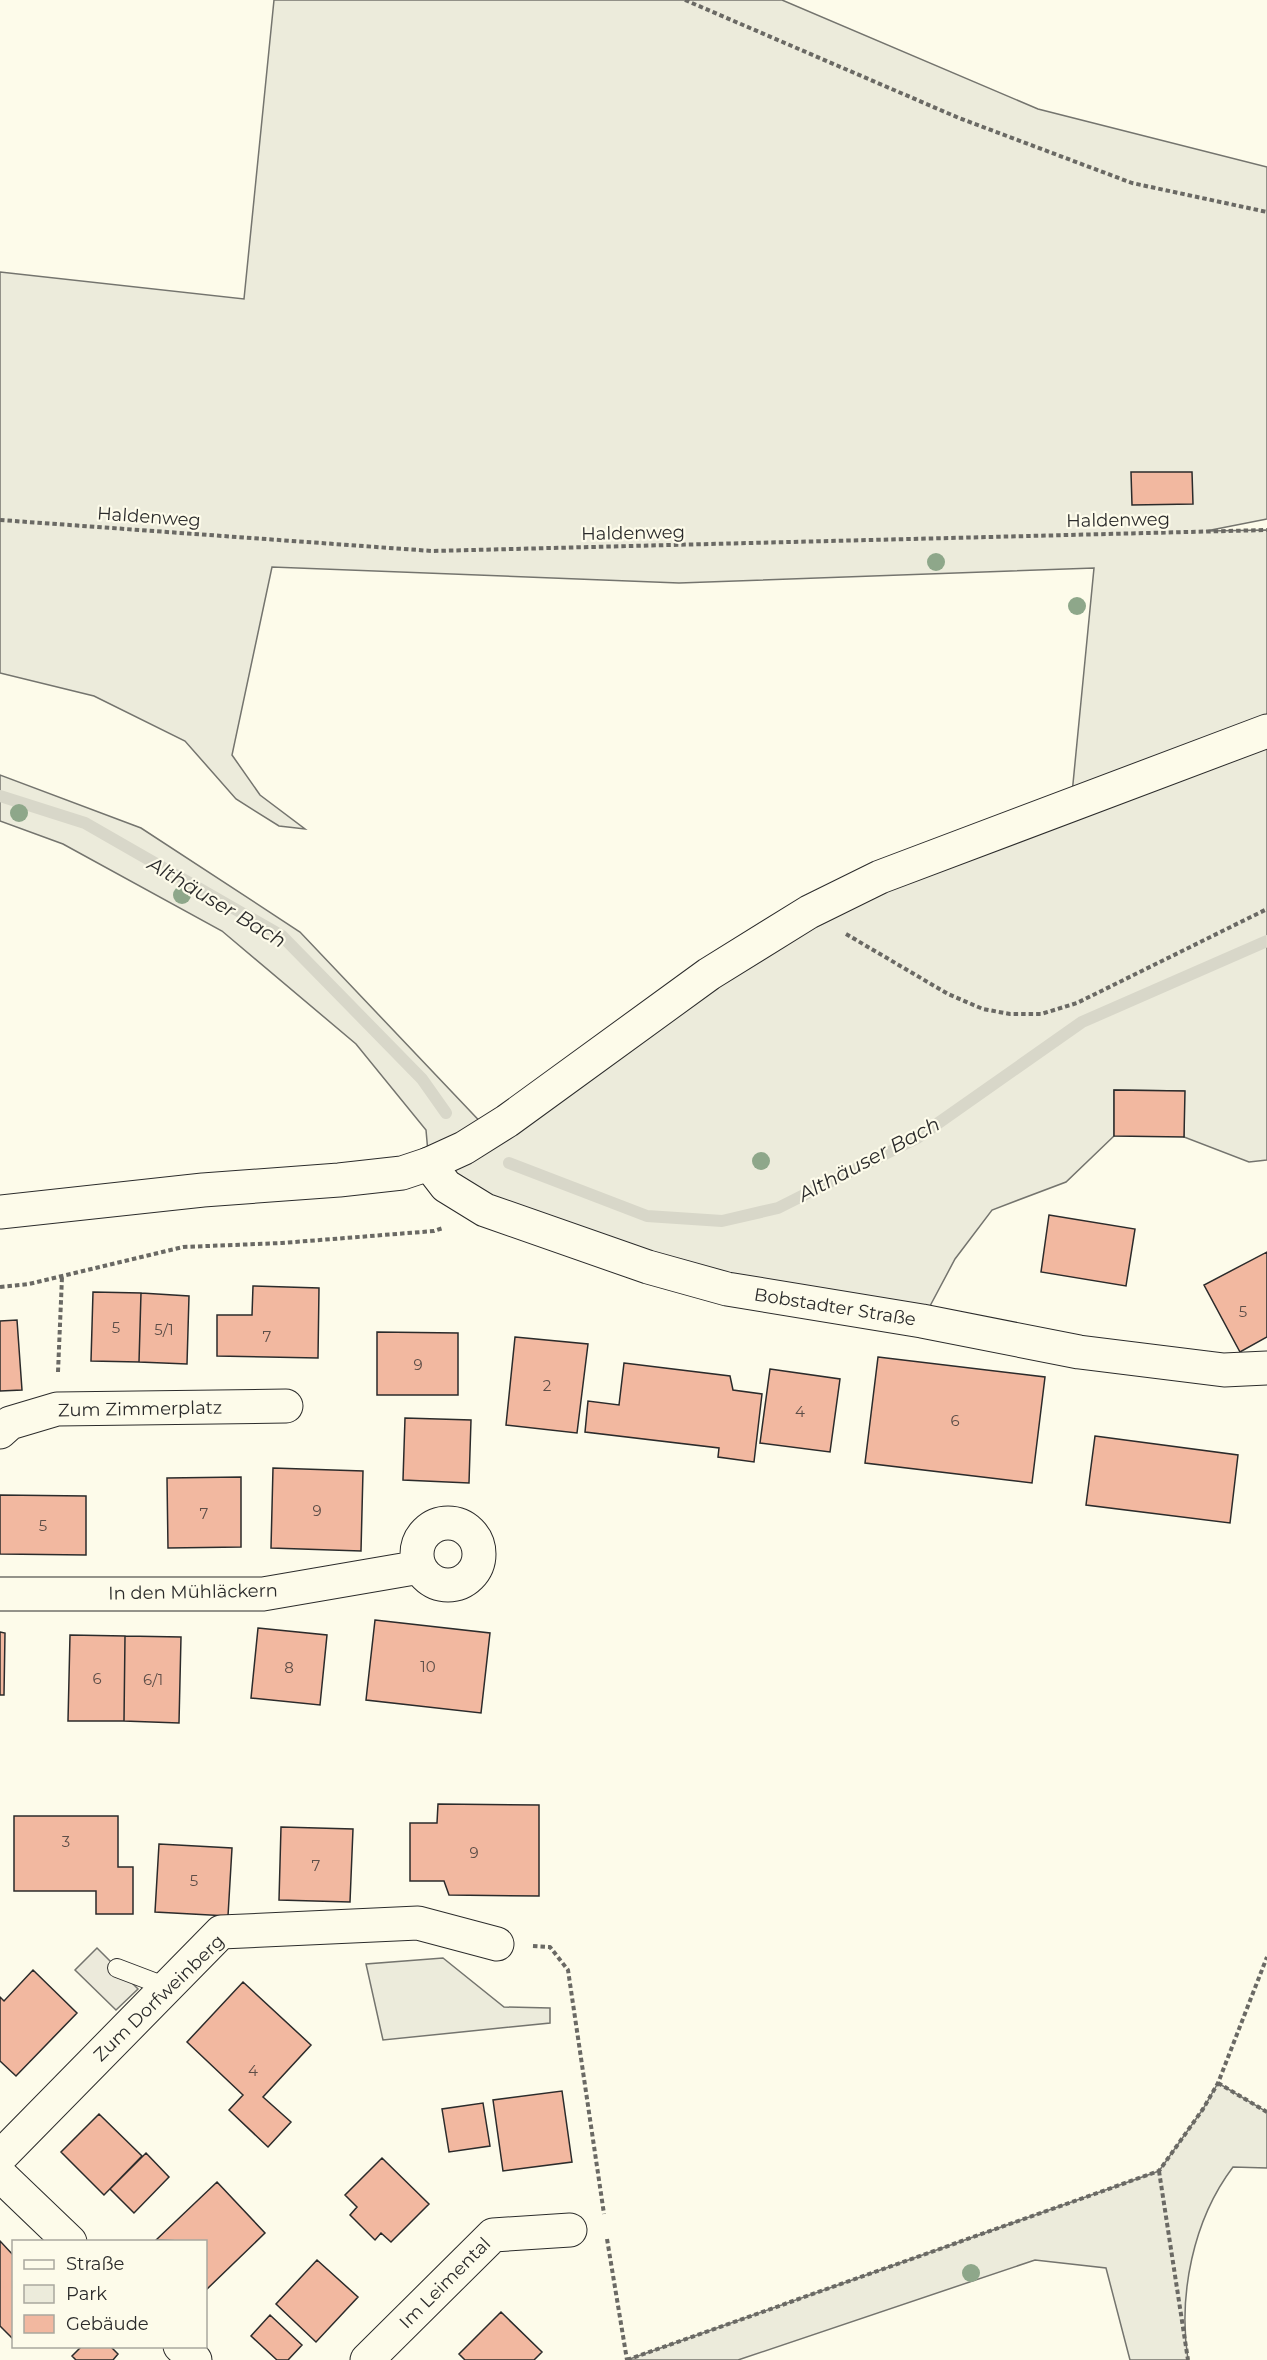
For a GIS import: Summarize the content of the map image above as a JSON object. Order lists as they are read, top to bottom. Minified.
{"streets":{"street":["Bobstadter Straße","Zum Zimmerplatz","In den Mühläckern","Zum Dorfweinberg","Im Leimental"],"path":["Haldenweg"]},"water":["Althäuser Bach"],"house_numbers":["5","5","5/1","7","9","2","4","6","9","7","5","10","8","6","6/1","3","9","7","5","4"],"legend":["Straße","Park","Gebäude"]}
